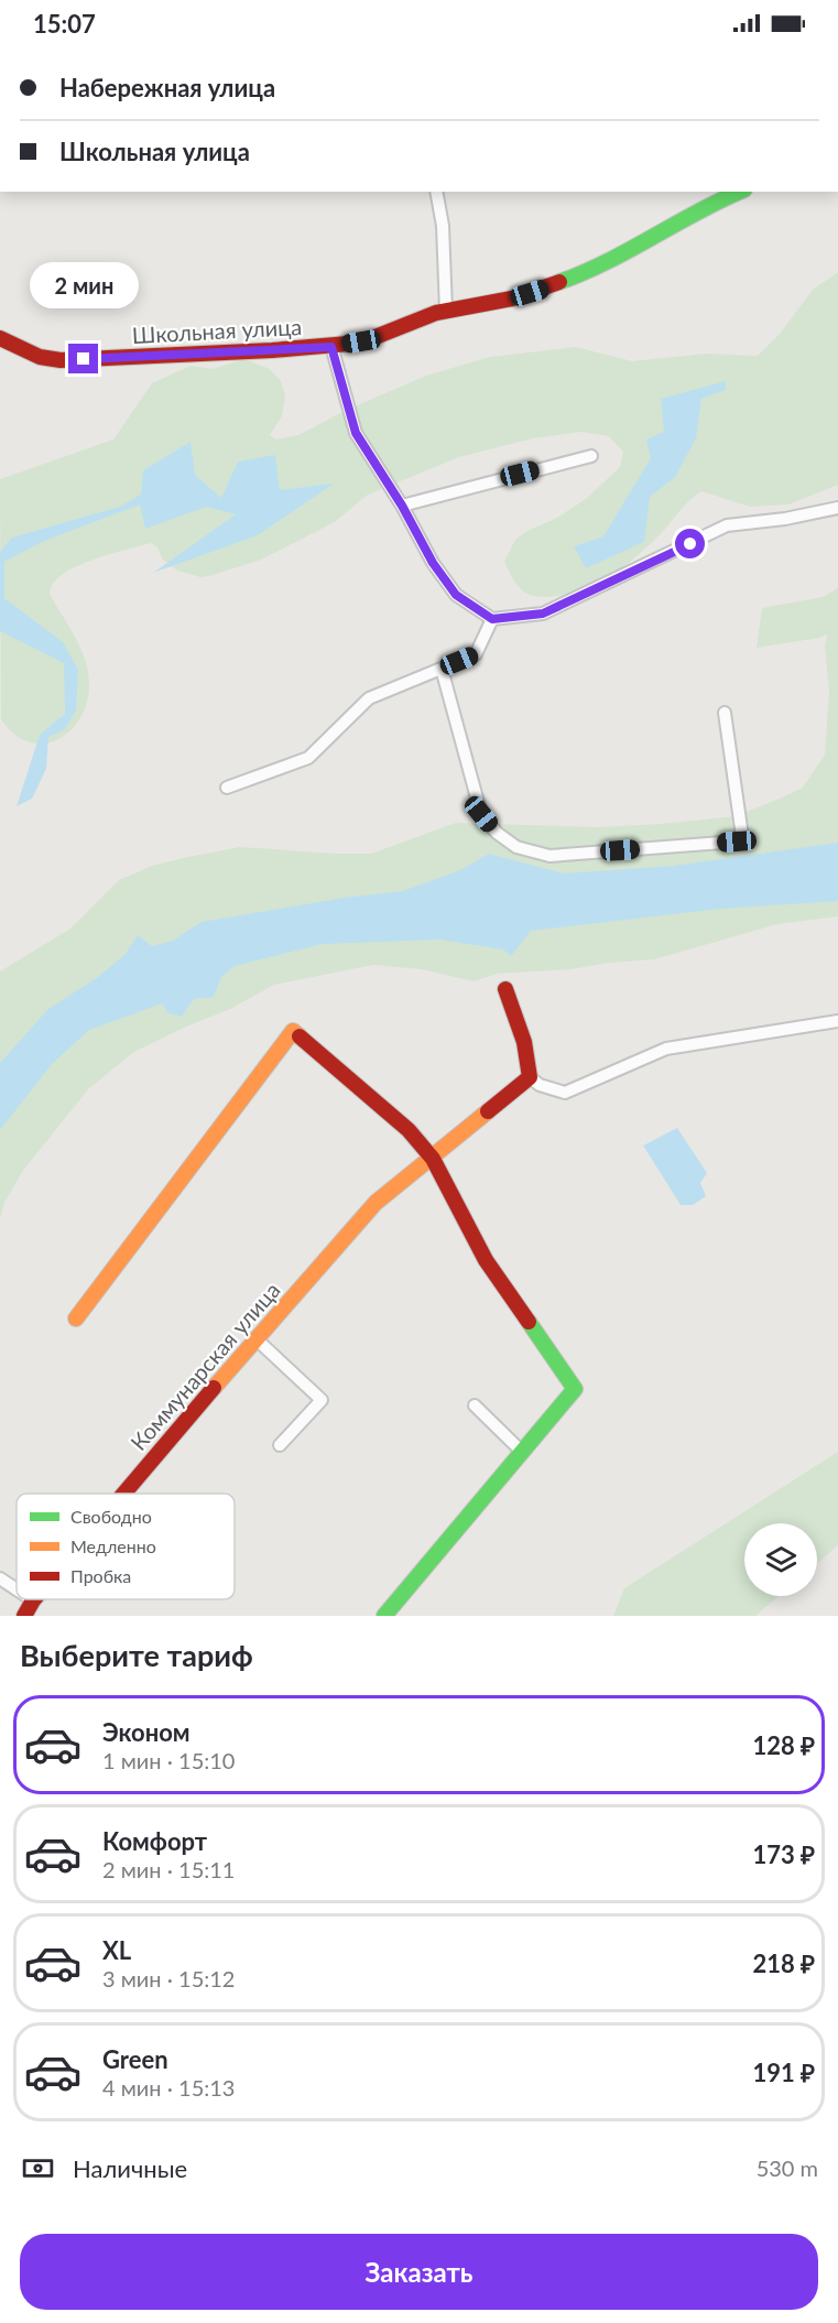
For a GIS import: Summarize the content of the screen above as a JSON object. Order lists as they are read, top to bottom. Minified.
{"streets":{"street":["Школьная улица","Коммунарская улица"]},"legend":["Свободно","Медленно","Пробка"],"page":{"status":"15:07","banner":["Набережная улица","Школьная улица"],"bubble":"2 мин","heading":"Выберите тариф","list":[{"name":"Эконом","note":"1 мин · 15:10","value":"128 ₽"},{"name":"Комфорт","note":"2 мин · 15:11","value":"173 ₽"},{"name":"XL","note":"3 мин · 15:12","value":"218 ₽"},{"name":"Green","note":"4 мин · 15:13","value":"191 ₽"}],"pay":["Наличные","530 m"],"buttons":"Заказать"}}
